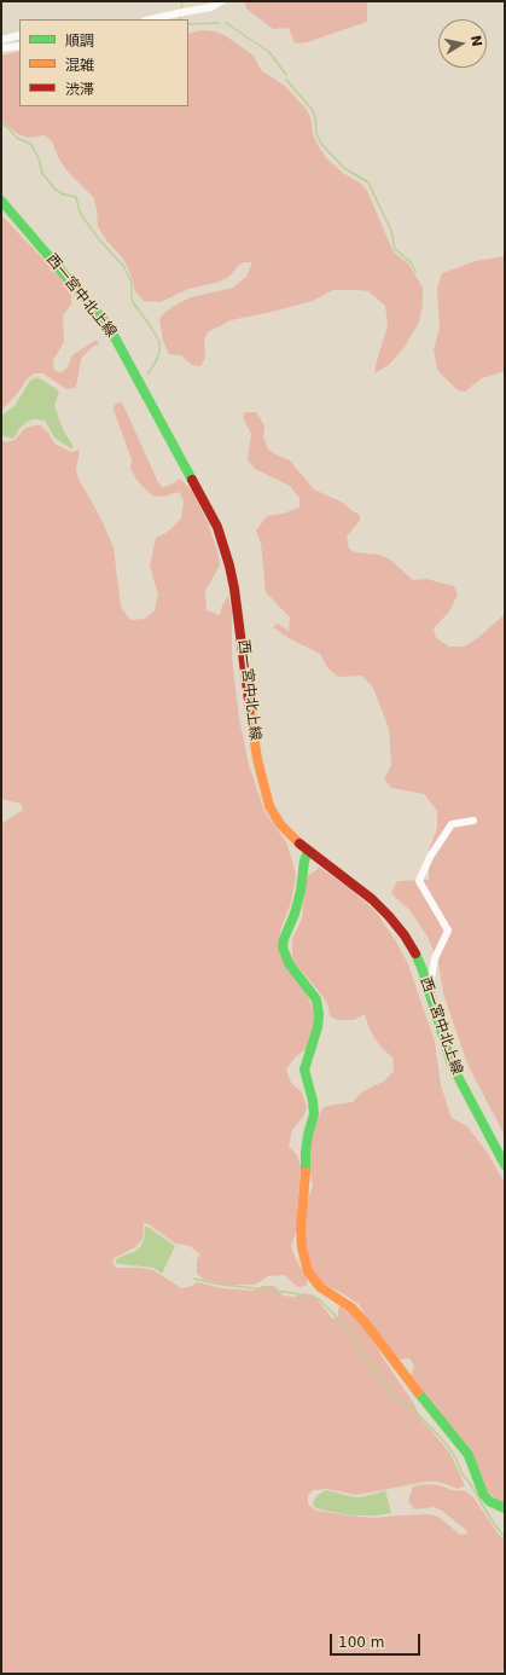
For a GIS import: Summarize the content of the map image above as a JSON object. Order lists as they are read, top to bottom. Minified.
{"streets":{"main road":["西一宮中北上線"]},"legend":["順調","混雑","渋滞"],"scale_bar":"100 m","north":"right"}
